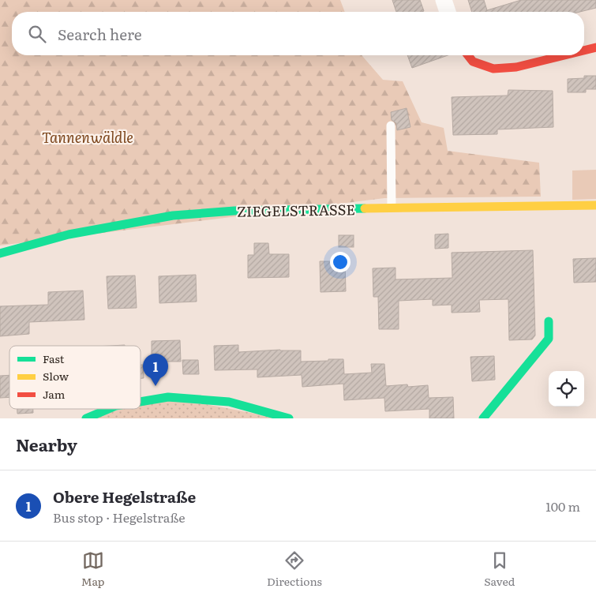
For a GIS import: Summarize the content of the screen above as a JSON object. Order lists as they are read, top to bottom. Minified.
{"streets":{"main road":["ZIEGELSTRASSE"]},"parks":["Tannenwäldle"],"legend":["Fast","Slow","Jam"],"page":{"search":"Search here","pins":"1","heading":"Nearby","list":[{"mark":"1","name":"Obere Hegelstraße","note":"Bus stop · Hegelstraße","value":"100 m"}],"nav":["Map","Directions","Saved"]}}
